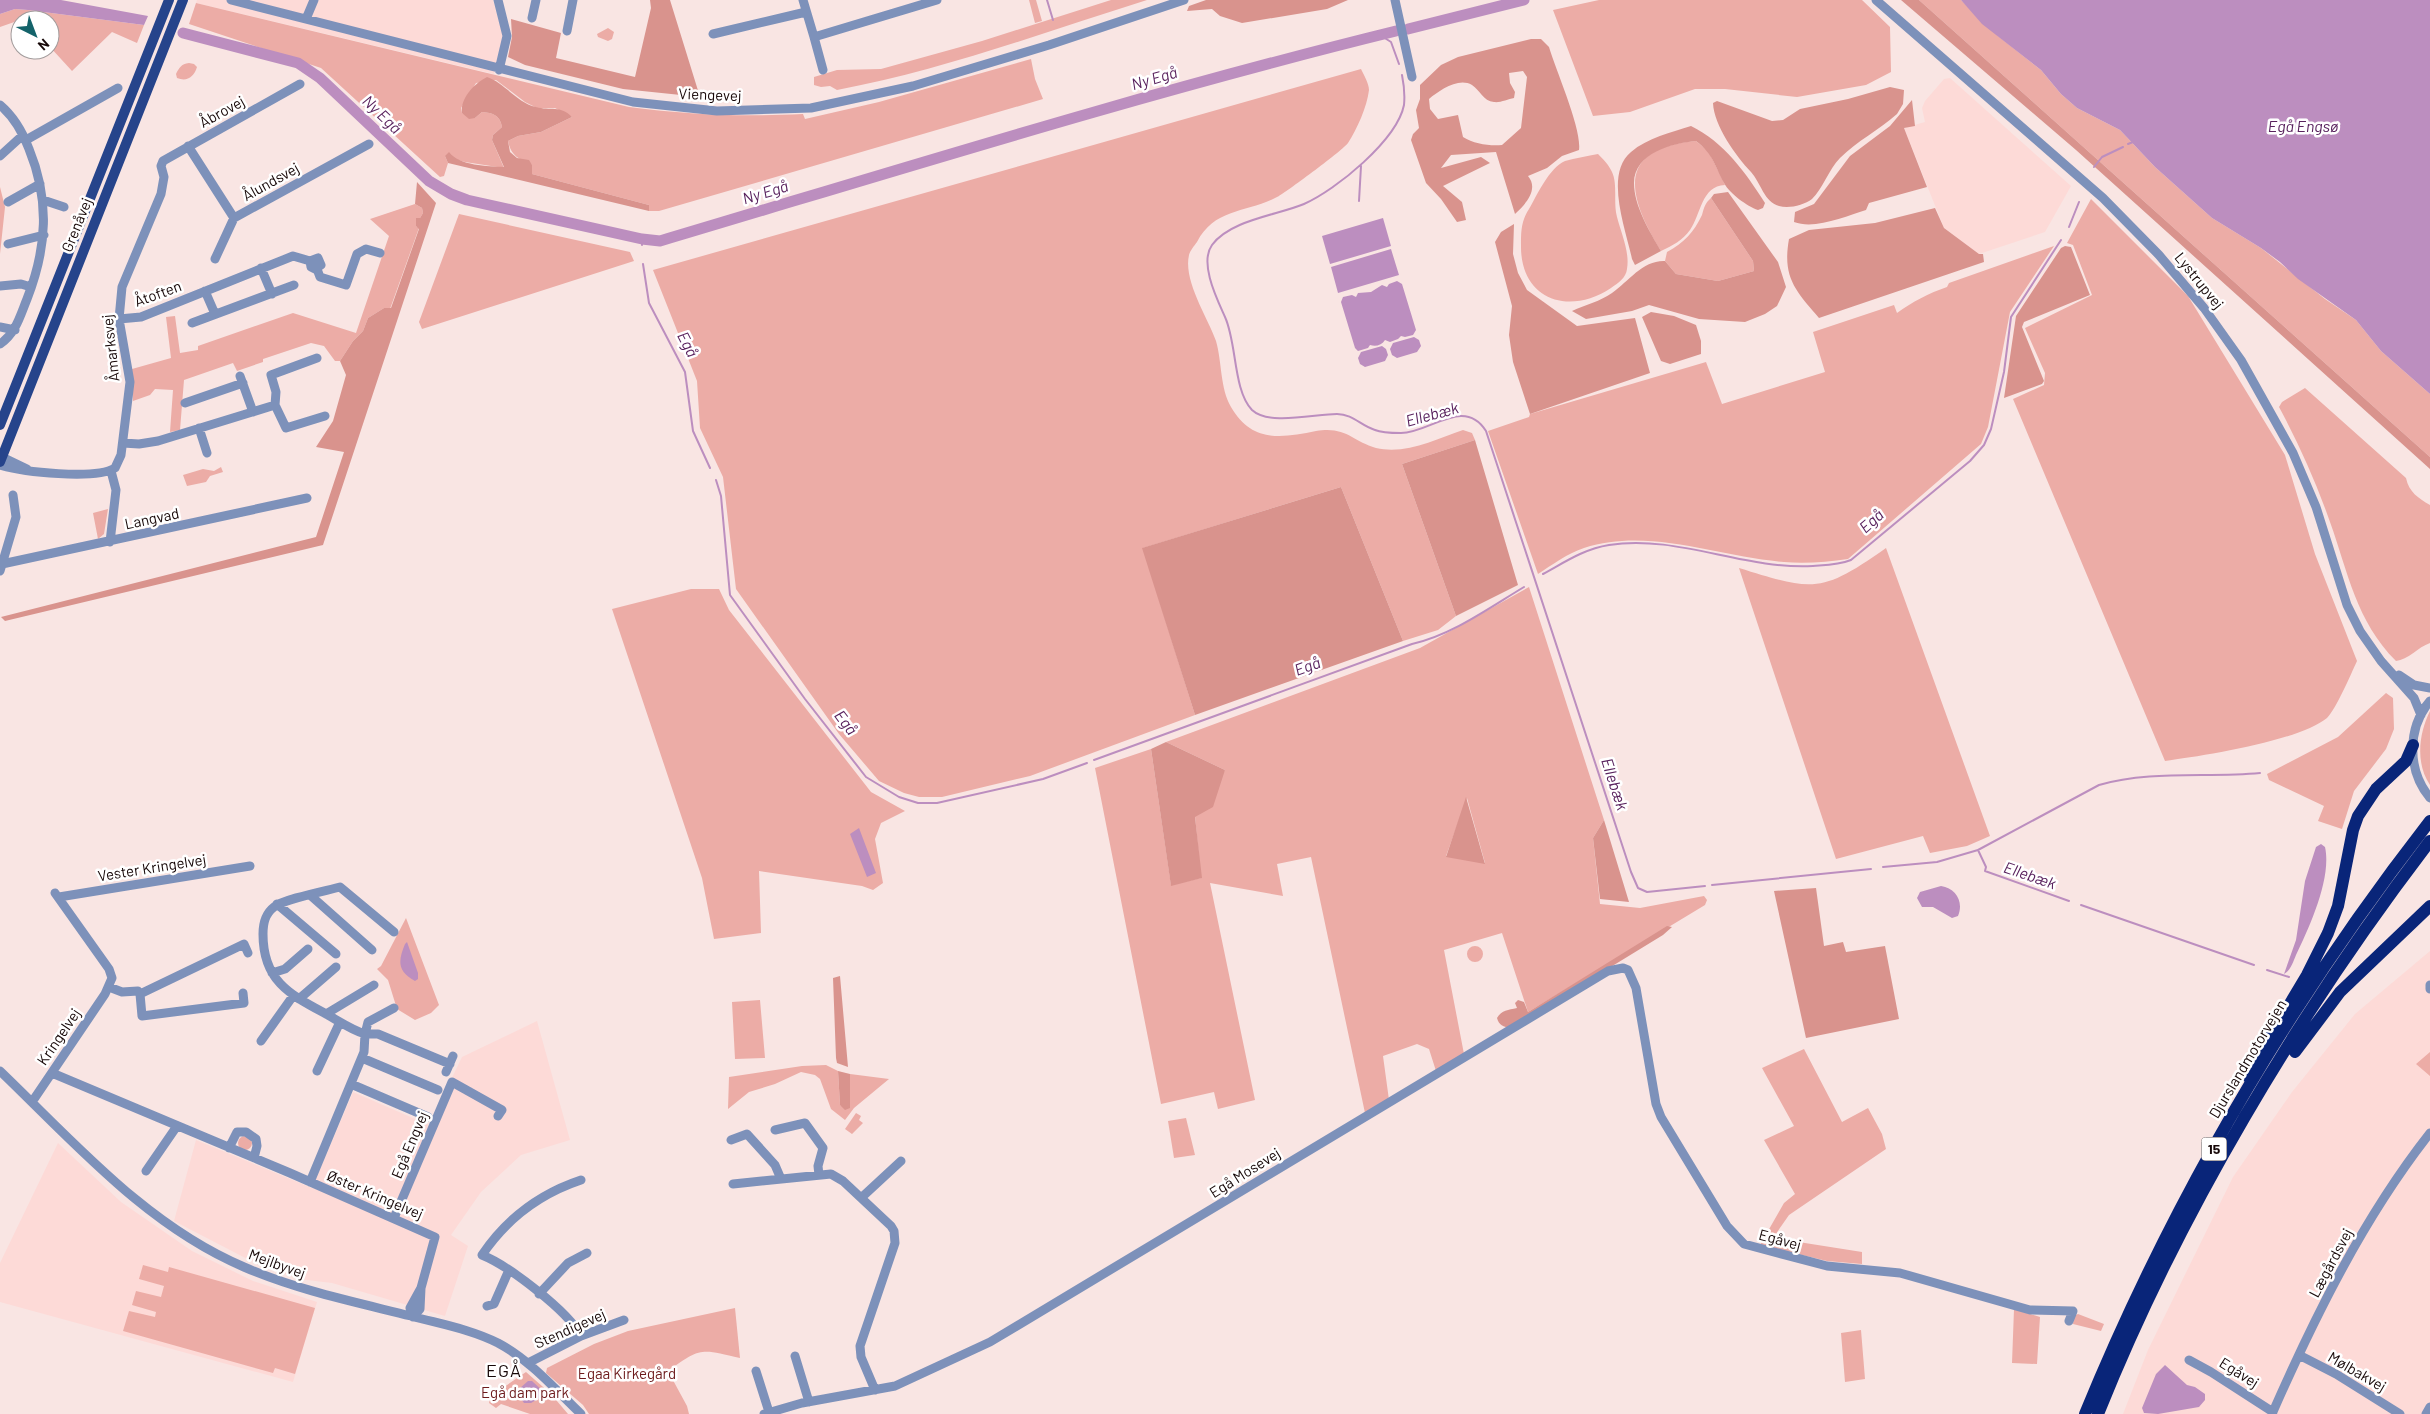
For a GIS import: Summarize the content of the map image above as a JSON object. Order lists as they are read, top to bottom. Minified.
{"streets":{"highway":["Djurslandmotorvejen","15"],"main road":["Grenåvej"],"street":["Viengevej","Åbrovej","Ålundsvej","Lystrupvej","Åtoften","Åmarksvej","Langvad","Vester Kringelvej","Kringelvej","Egå Engvej","Egå Mosevej","Øster Kringelvej","Egåvej","Lægårdsvej","Mejlbyvej","Stendigevej","Mølbakvej"]},"crossings":[["Åbrovej","Ålundsvej"],["Åbrovej","Åmarksvej"],["Åtoften","Åmarksvej"],["Vester Kringelvej","Kringelvej"],["Kringelvej","Øster Kringelvej"],["Kringelvej","Mejlbyvej"],["Egå Engvej","Øster Kringelvej"],["Egå Mosevej","Egåvej"],["Øster Kringelvej","Mejlbyvej"],["Egåvej","Lægårdsvej"],["Lægårdsvej","Mølbakvej"],["Mejlbyvej","Stendigevej"]],"districts":["EGÅ"],"water":["Ny Egå","Egå Engsø","Egå","Ellebæk"],"parks":["Egaa Kirkegård","Egå dam park"],"north":"bottom right"}
